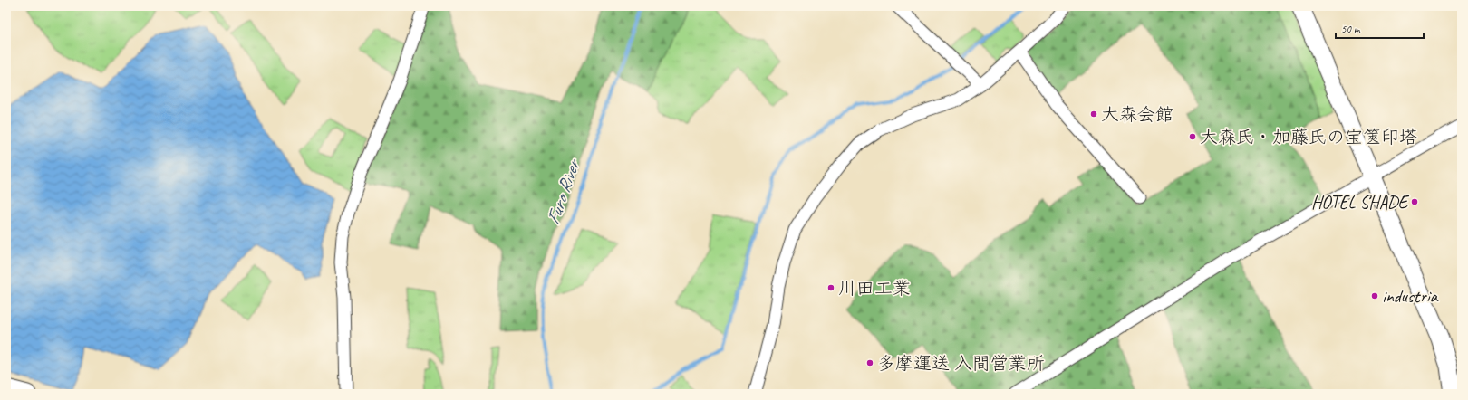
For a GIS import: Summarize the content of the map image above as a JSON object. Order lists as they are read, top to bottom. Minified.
{"water":["Furo River"],"places":["大森会館","大森氏・加藤氏の宝篋印塔","HOTEL SHADE","川田工業","industria","多摩運送 入間営業所"],"scale_bar":"50 m"}
